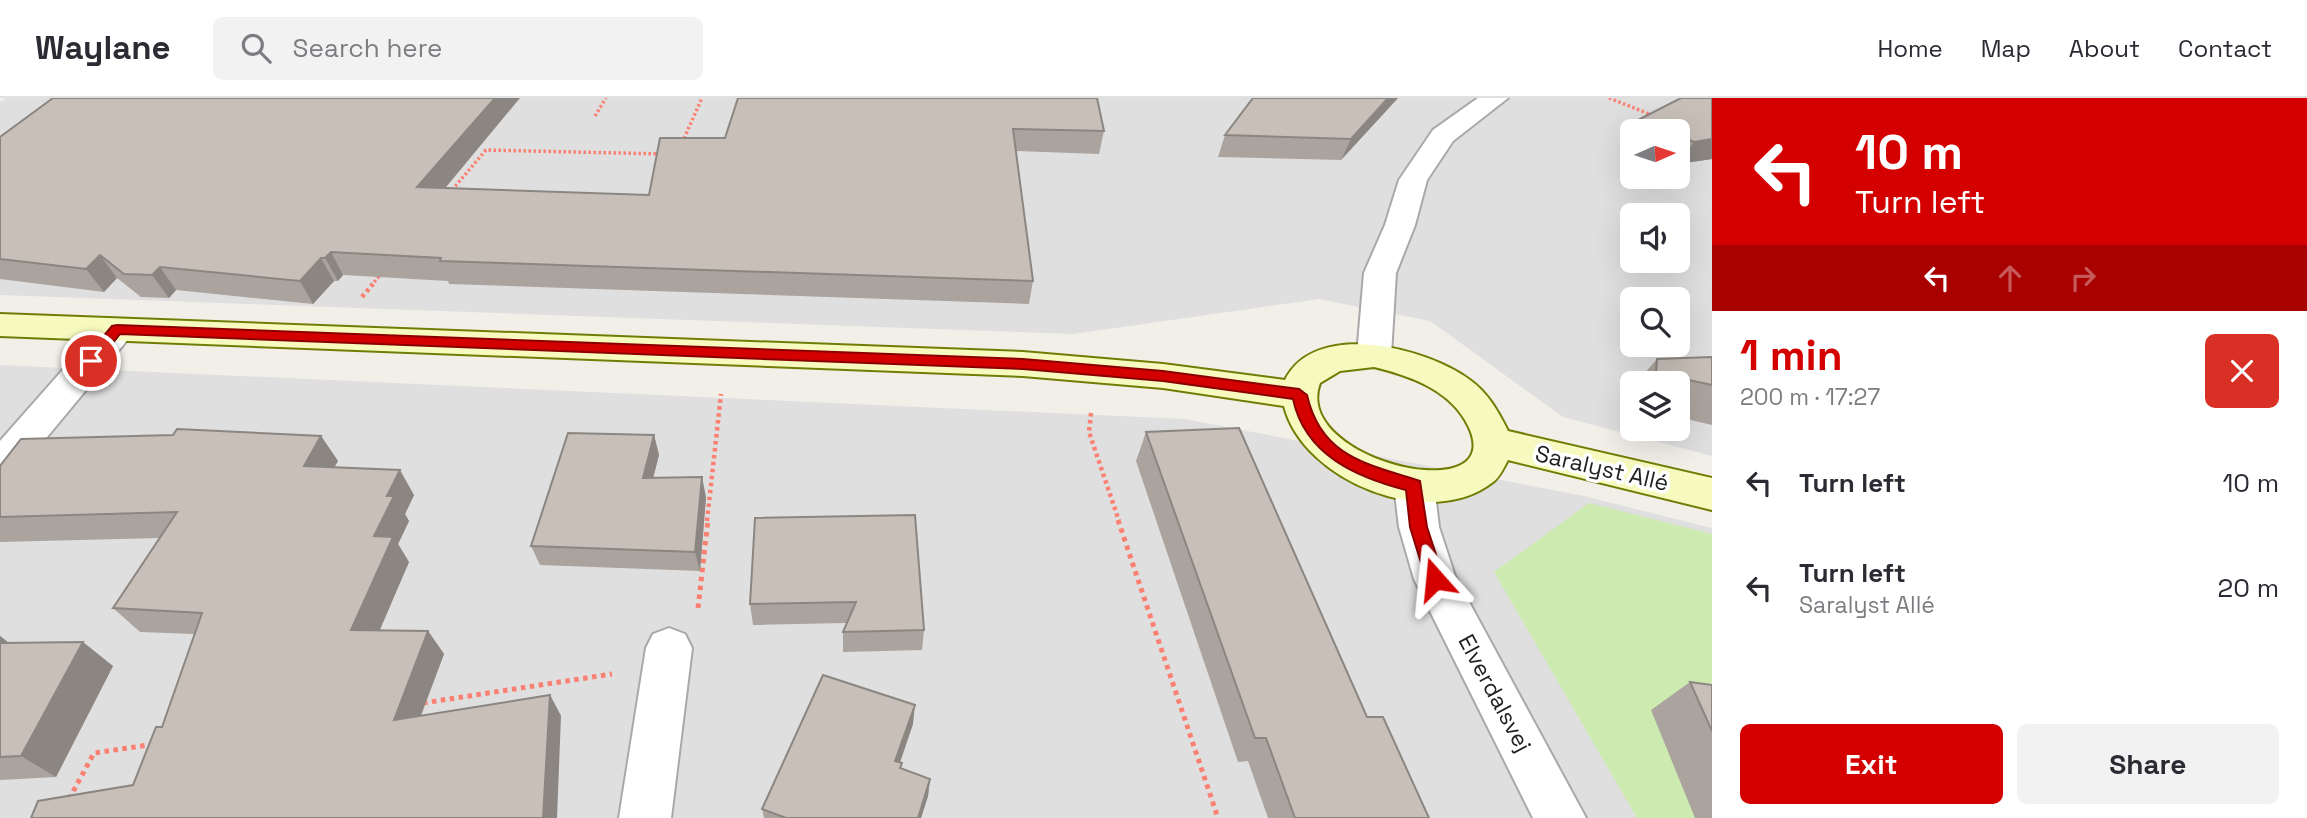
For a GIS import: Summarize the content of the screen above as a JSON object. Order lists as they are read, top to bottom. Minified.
{"streets":{"street":["Saralyst Allé","Elverdalsvej"]},"crossings":[["Saralyst Allé","Elverdalsvej"]],"north":"right","page":{"header":"Waylane","search":"Search here","nav":["Home","Map","About","Contact"],"turn":["10 m","Turn left"],"heading":["1 min","200 m · 17:27"],"list":[{"name":"Turn left","value":"10 m"},{"name":"Turn left","note":"Saralyst Allé","value":"20 m"}],"buttons":["Exit","Share"]}}
